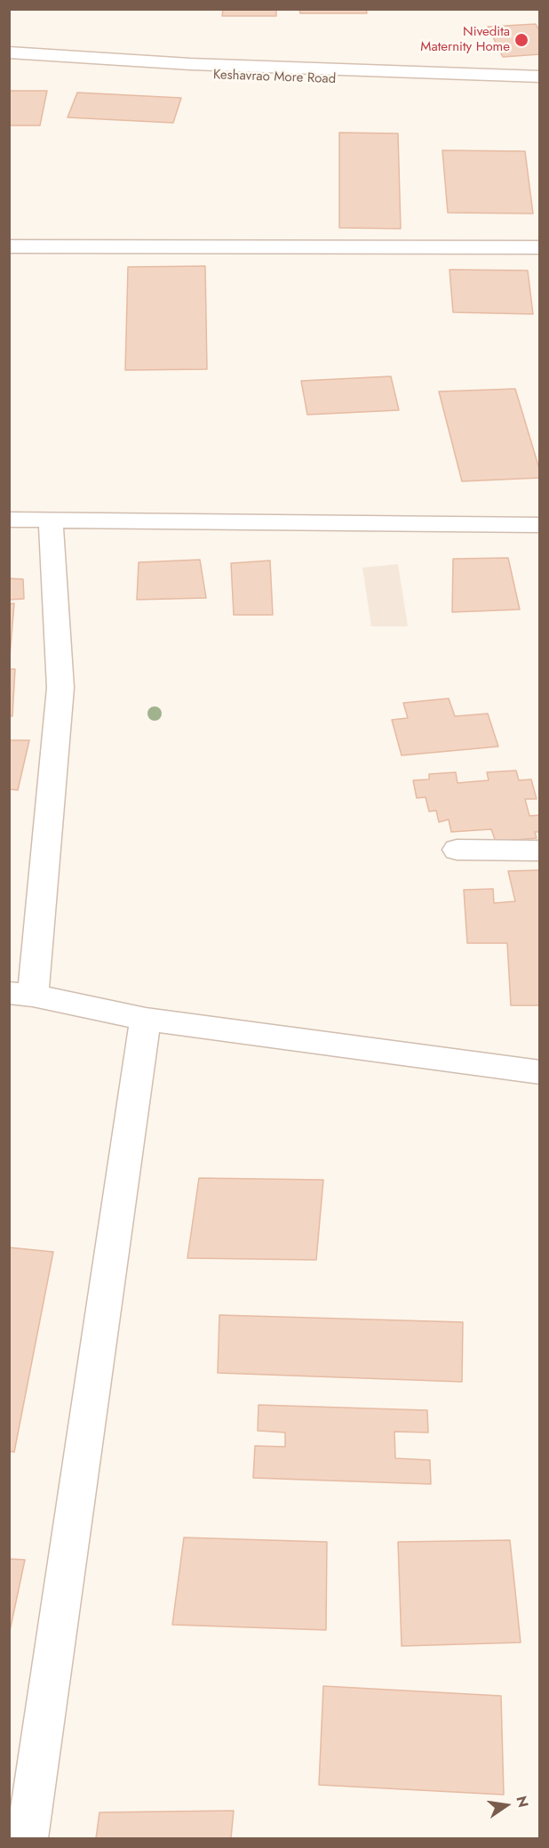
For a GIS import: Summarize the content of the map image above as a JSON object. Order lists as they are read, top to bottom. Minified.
{"streets":{"street":["Keshavrao More Road"]},"places":["Nivedita Maternity Home"],"north":"right"}
